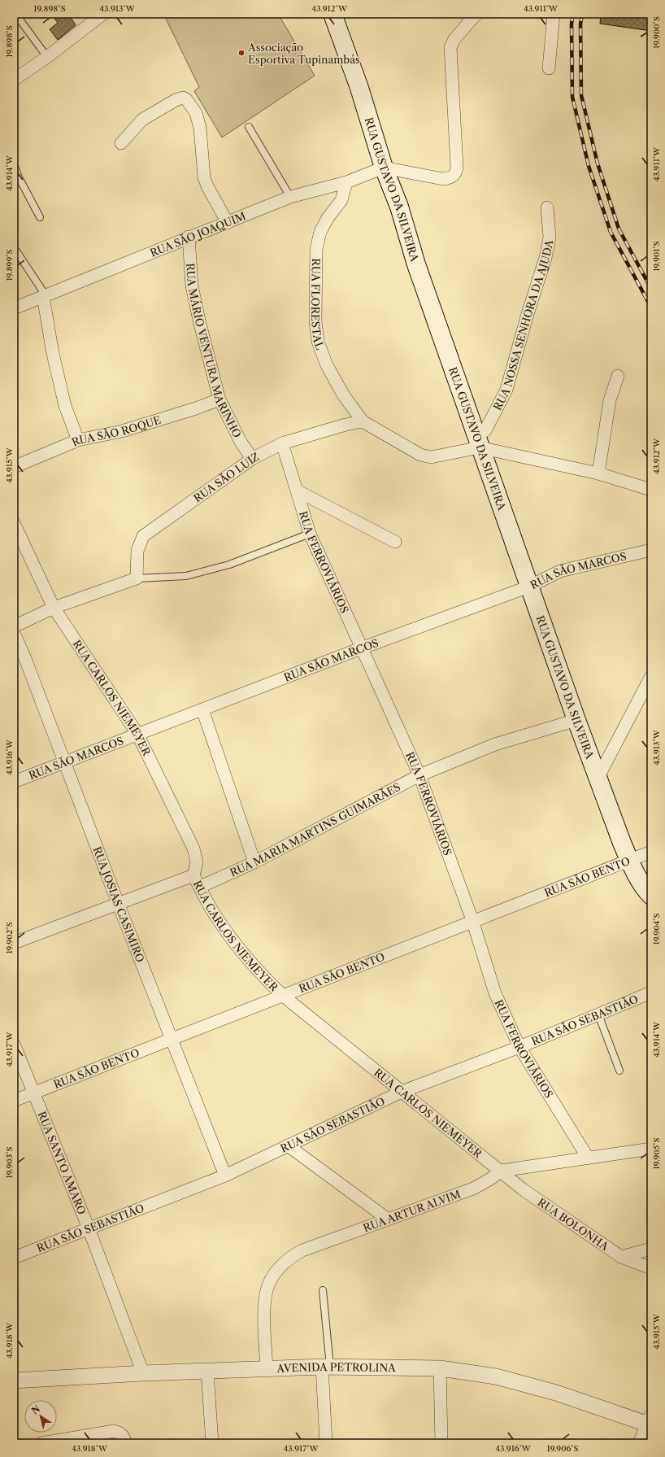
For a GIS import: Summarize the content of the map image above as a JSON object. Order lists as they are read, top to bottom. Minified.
{"streets":{"main road":["RUA GUSTAVO DA SILVEIRA"],"street":["RUA SÃO JOAQUIM","RUA FLORESTAL","RUA NOSSA SENHORA DA AJUDA","RUA MÁRIO VENTURA MARINHO","RUA SÃO ROQUE","RUA SÃO LUIZ","RUA FERROVIÁRIOS","RUA SÃO MARCOS","RUA CARLOS NIEMEYER","RUA MARIA MARTINS GUIMARÃES","RUA SÃO BENTO","RUA JOSIAS CASIMIRO","RUA SÃO SEBASTIÃO","RUA SANTO AMARO","RUA ARTUR ALVIM","RUA BOLONHA","AVENIDA PETROLINA"]},"crossings":[["RUA GUSTAVO DA SILVEIRA","RUA SÃO JOAQUIM"],["RUA GUSTAVO DA SILVEIRA","RUA NOSSA SENHORA DA AJUDA"],["RUA GUSTAVO DA SILVEIRA","RUA SÃO MARCOS"],["RUA GUSTAVO DA SILVEIRA","RUA MARIA MARTINS GUIMARÃES"],["RUA GUSTAVO DA SILVEIRA","RUA SÃO BENTO"],["RUA SÃO JOAQUIM","RUA FLORESTAL"],["RUA SÃO JOAQUIM","RUA MÁRIO VENTURA MARINHO"],["RUA FLORESTAL","RUA SÃO LUIZ"],["RUA MÁRIO VENTURA MARINHO","RUA SÃO ROQUE"],["RUA MÁRIO VENTURA MARINHO","RUA SÃO LUIZ"],["RUA SÃO LUIZ","RUA FERROVIÁRIOS"],["RUA FERROVIÁRIOS","RUA SÃO MARCOS"],["RUA FERROVIÁRIOS","RUA MARIA MARTINS GUIMARÃES"],["RUA FERROVIÁRIOS","RUA SÃO BENTO"],["RUA FERROVIÁRIOS","RUA SÃO SEBASTIÃO"],["RUA FERROVIÁRIOS","RUA ARTUR ALVIM"],["RUA SÃO MARCOS","RUA CARLOS NIEMEYER"],["RUA SÃO MARCOS","RUA JOSIAS CASIMIRO"],["RUA CARLOS NIEMEYER","RUA MARIA MARTINS GUIMARÃES"],["RUA CARLOS NIEMEYER","RUA SÃO BENTO"],["RUA CARLOS NIEMEYER","RUA SÃO SEBASTIÃO"],["RUA CARLOS NIEMEYER","RUA ARTUR ALVIM"],["RUA CARLOS NIEMEYER","RUA BOLONHA"],["RUA SÃO BENTO","RUA JOSIAS CASIMIRO"],["RUA SÃO BENTO","RUA SANTO AMARO"],["RUA JOSIAS CASIMIRO","RUA SÃO SEBASTIÃO"],["RUA SÃO SEBASTIÃO","RUA SANTO AMARO"],["RUA SANTO AMARO","AVENIDA PETROLINA"],["RUA ARTUR ALVIM","RUA BOLONHA"],["RUA ARTUR ALVIM","AVENIDA PETROLINA"]],"places":["Associação Esportiva Tupinambás"],"north":"top left","coordinates":["19.898°S","43.913°W","43.912°W","43.911°W","19.900°S","43.914°W","19.901°S","19.899°S","43.915°W","43.916°W","19.904°S","19.902°S","43.917°W","19.905°S","19.903°S","43.918°W","19.906°S"]}
